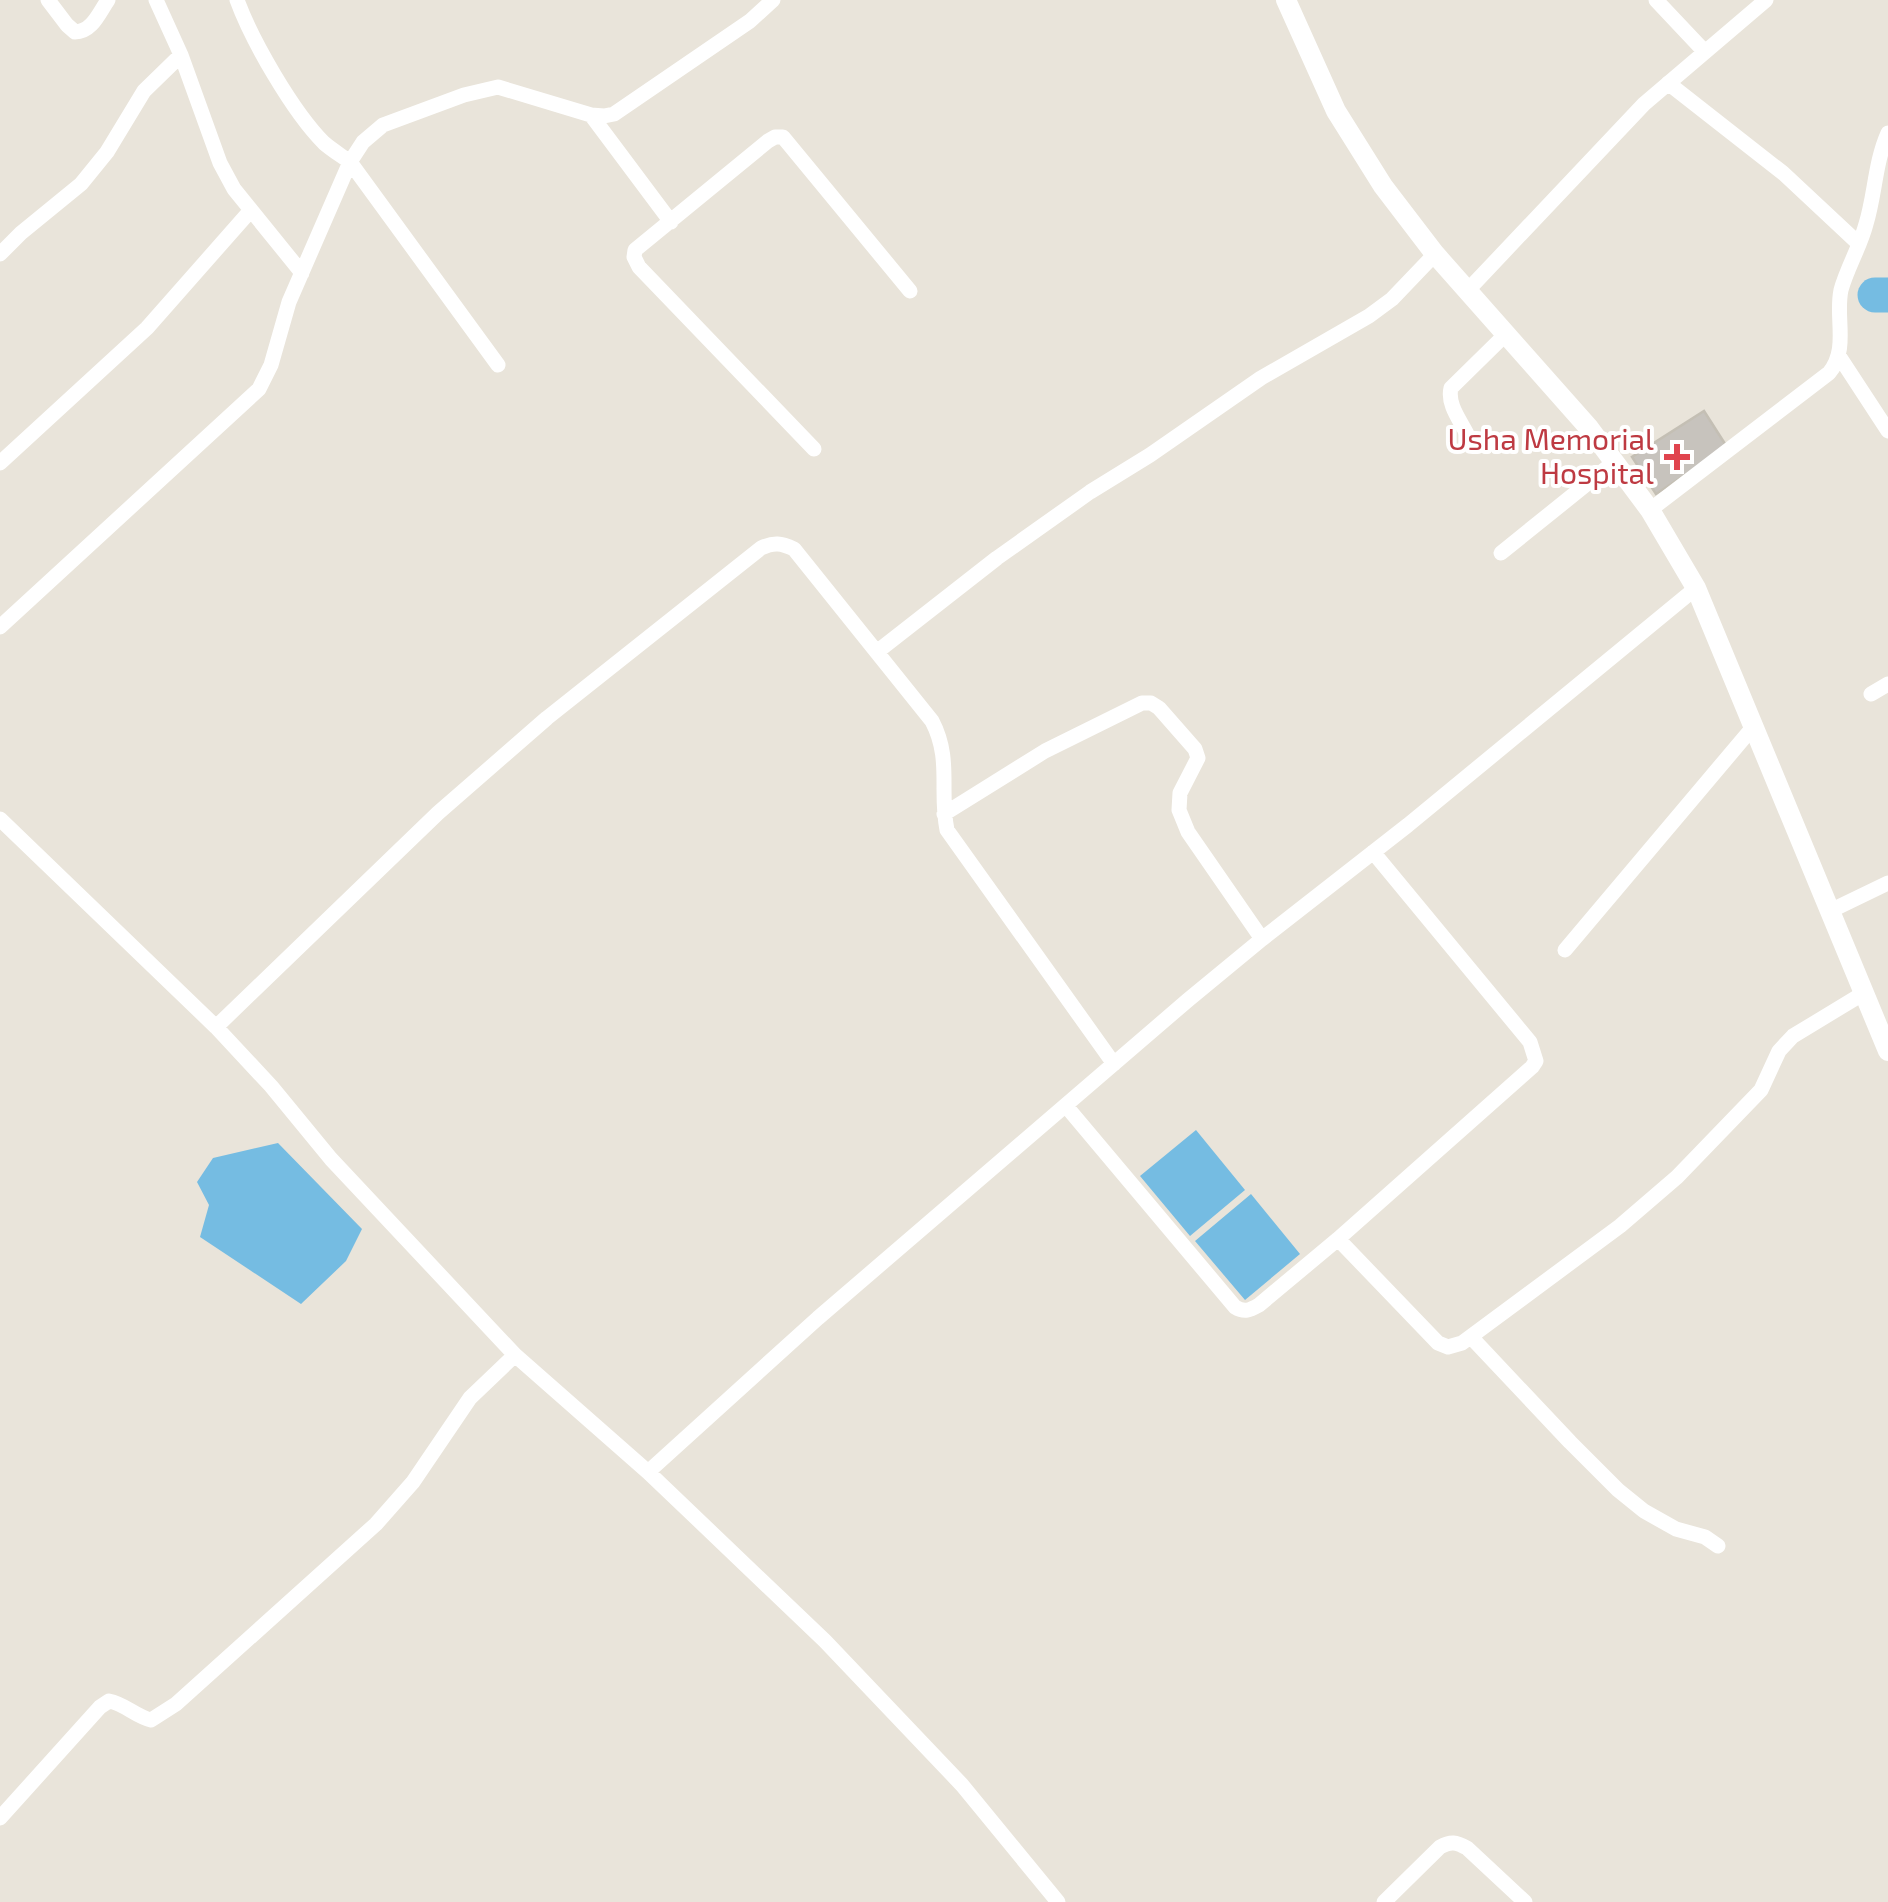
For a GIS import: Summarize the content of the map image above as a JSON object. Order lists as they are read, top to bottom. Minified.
{"places":{"health":["Usha Memorial Hospital"]}}
